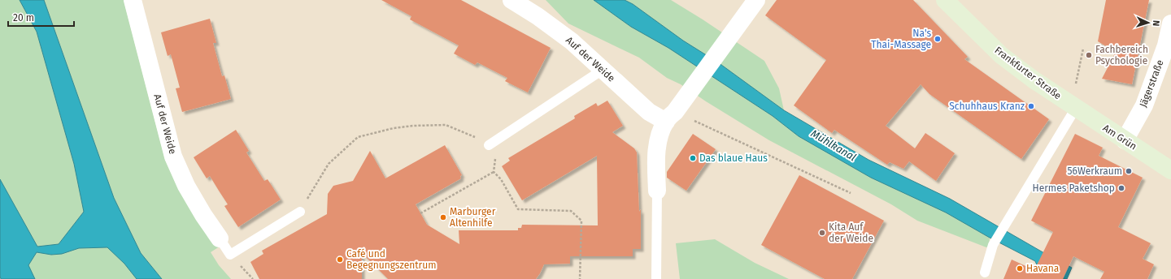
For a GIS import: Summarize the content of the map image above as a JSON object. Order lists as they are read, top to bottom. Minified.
{"streets":{"street":["Auf der Weide","Frankfurter Straße","Jägerstraße","Am Grün"]},"crossings":[["Frankfurter Straße","Am Grün"],["Jägerstraße","Am Grün"]],"water":["Mühlkanal"],"places":["Na's Thai-Massage","Fachbereich Psychologie","Schuhhaus Kranz","Das blaue Haus","56Werkraum","Hermes Paketshop","Marburger Altenhilfe","Kita Auf der Weide","Café und Begegnungszentrum","Havana"],"scale_bar":"20 m","north":"right"}
